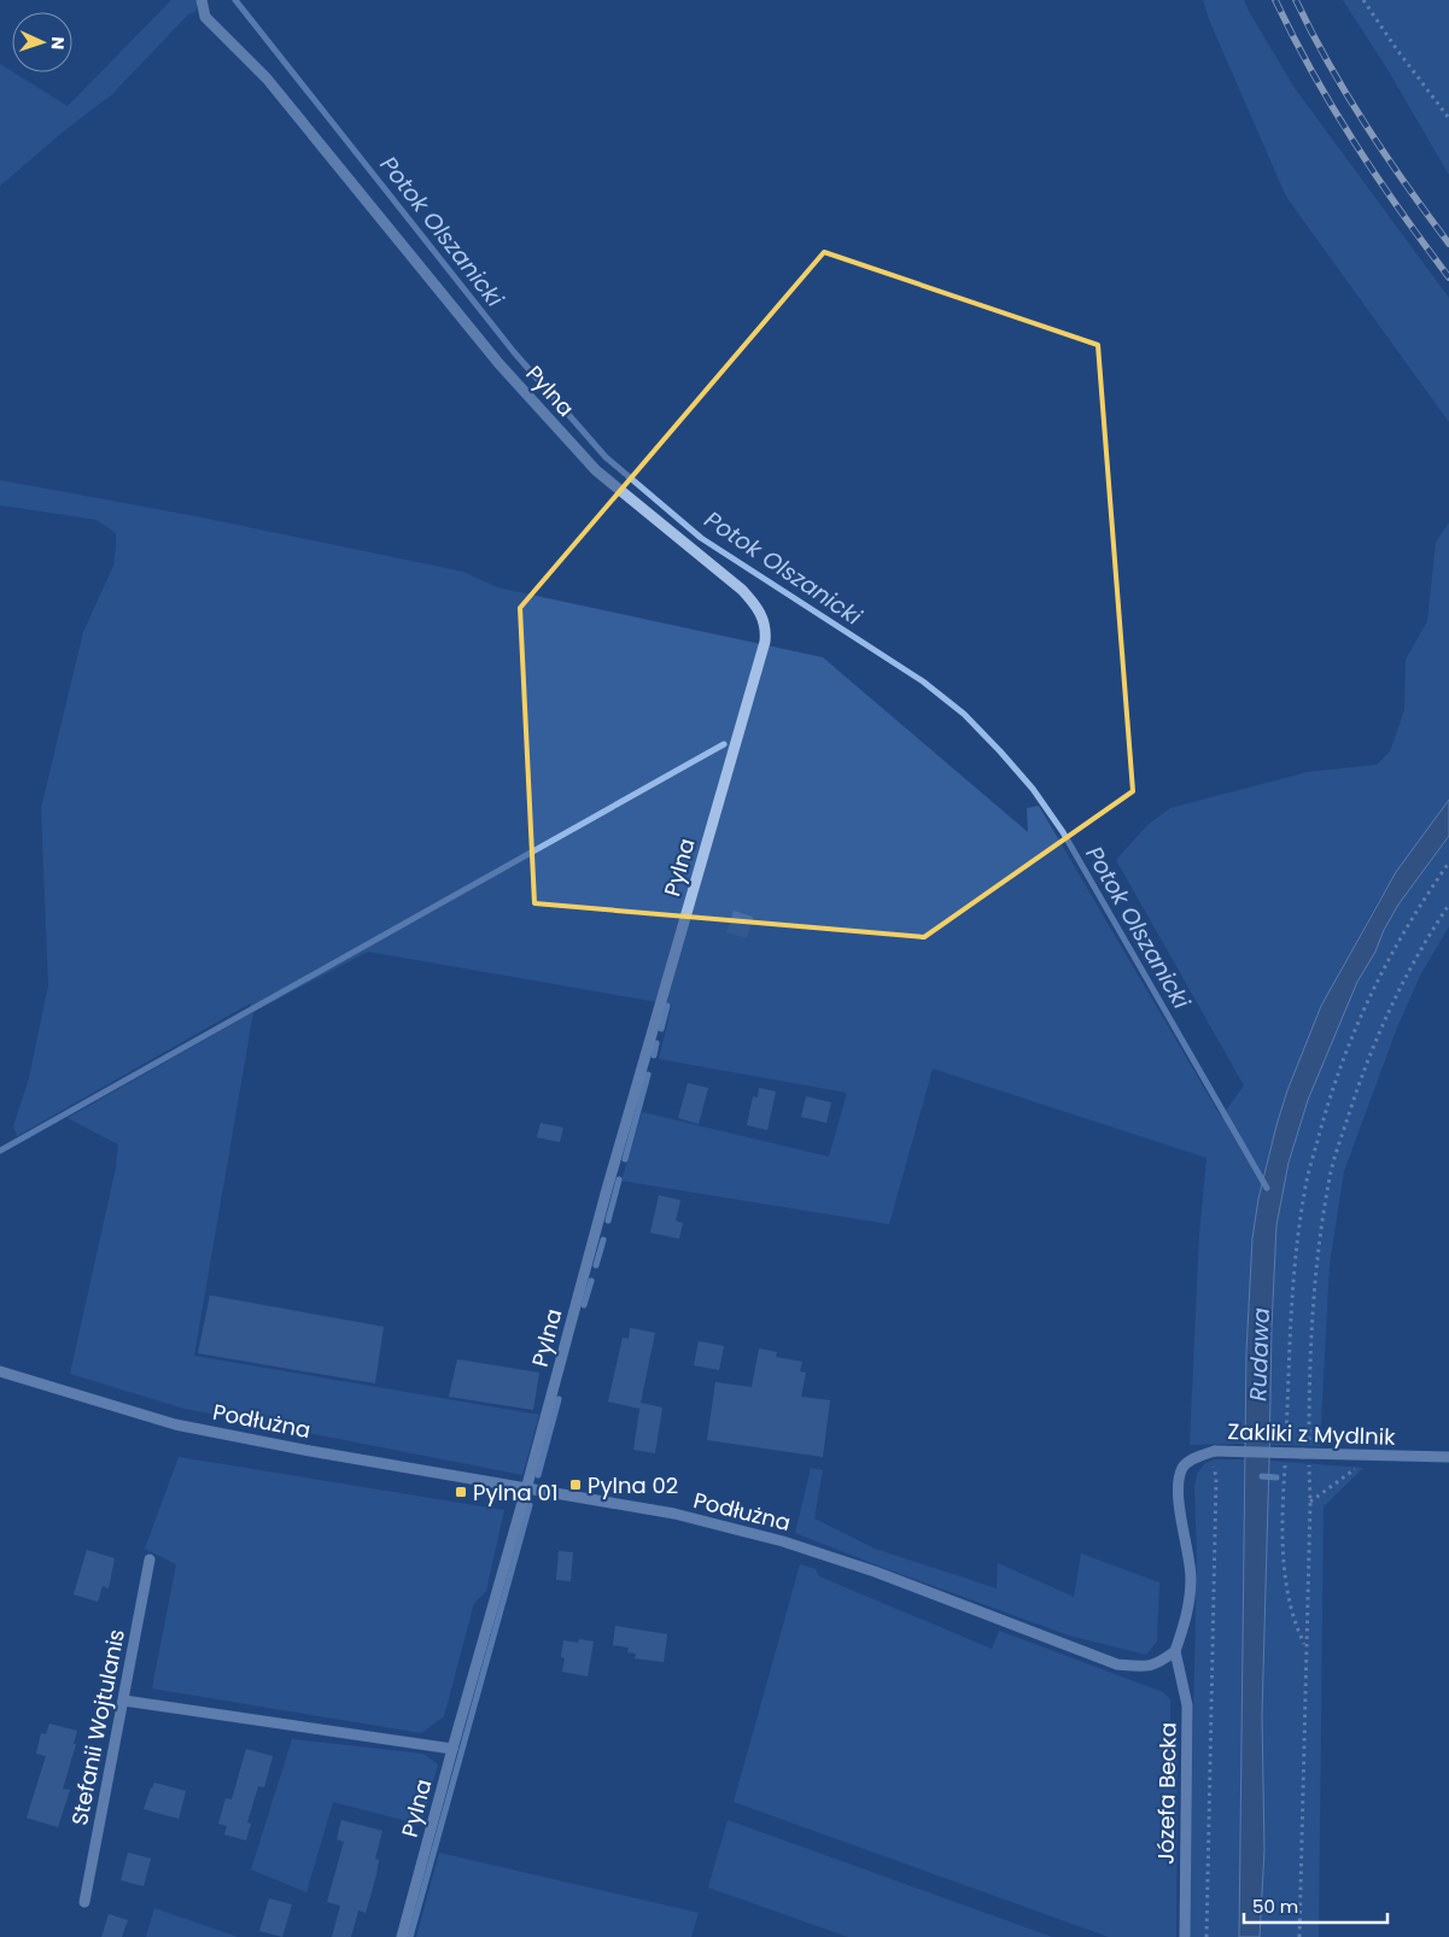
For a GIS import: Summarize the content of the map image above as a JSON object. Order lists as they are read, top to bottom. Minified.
{"streets":{"street":["Pylna","Podłużna","Zakliki z Mydlnik","Stefanii Wojtulanis","Józefa Becka"]},"crossings":[["Pylna","Podłużna"],["Podłużna","Zakliki z Mydlnik"],["Podłużna","Józefa Becka"],["Zakliki z Mydlnik","Józefa Becka"]],"water":["Potok Olszanicki","Rudawa"],"places":{"transit":["Pylna 02","Pylna 01"]},"scale_bar":"50 m","north":"right"}
